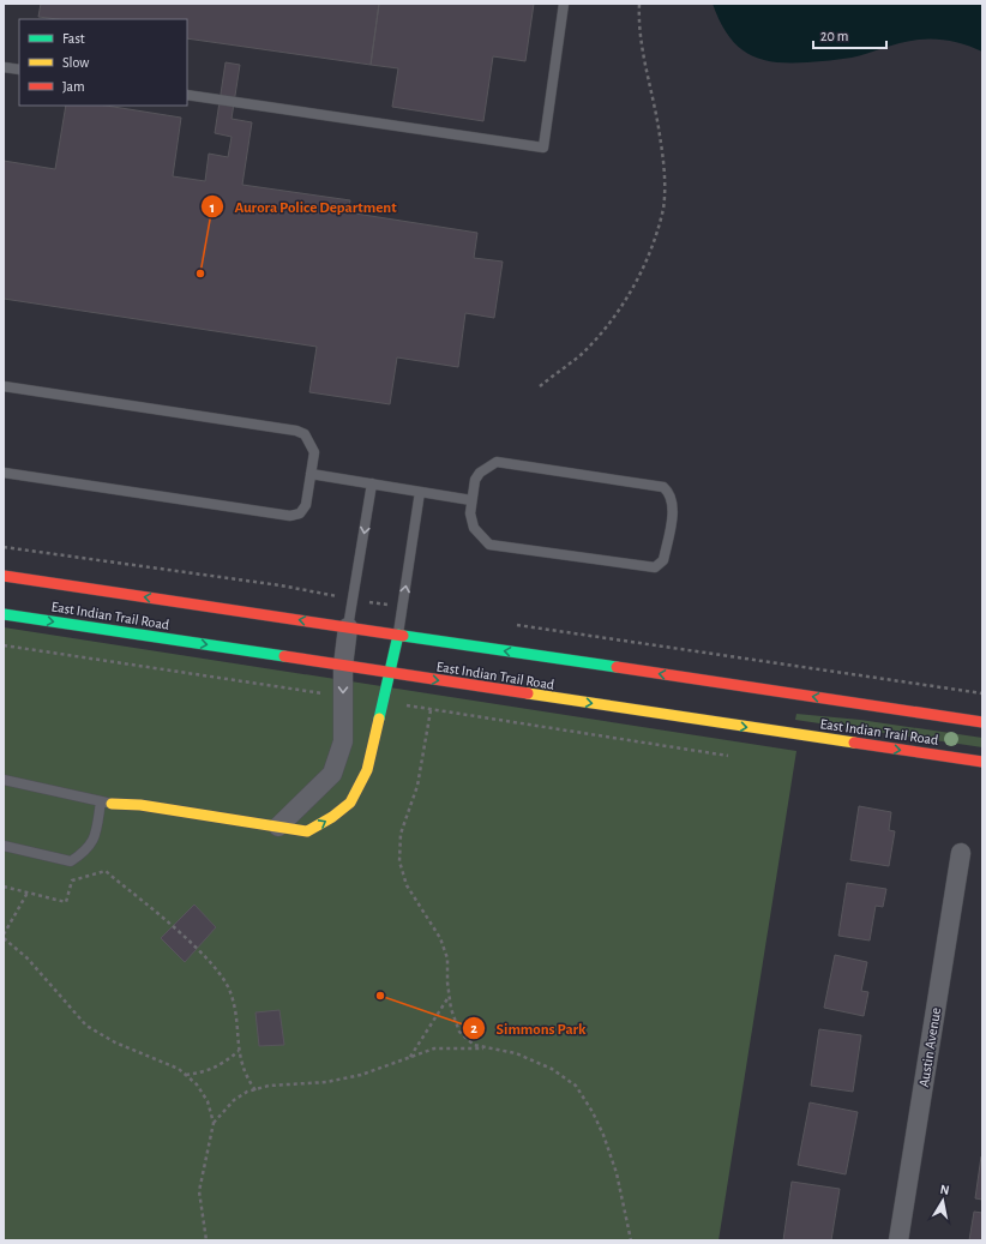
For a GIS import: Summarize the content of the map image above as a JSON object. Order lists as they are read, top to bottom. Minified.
{"streets":{"main road":["East Indian Trail Road"],"street":["Austin Avenue"]},"places":["Aurora Police Department","Simmons Park"],"legend":["Fast","Slow","Jam"],"scale_bar":"20 m","north":"top"}
